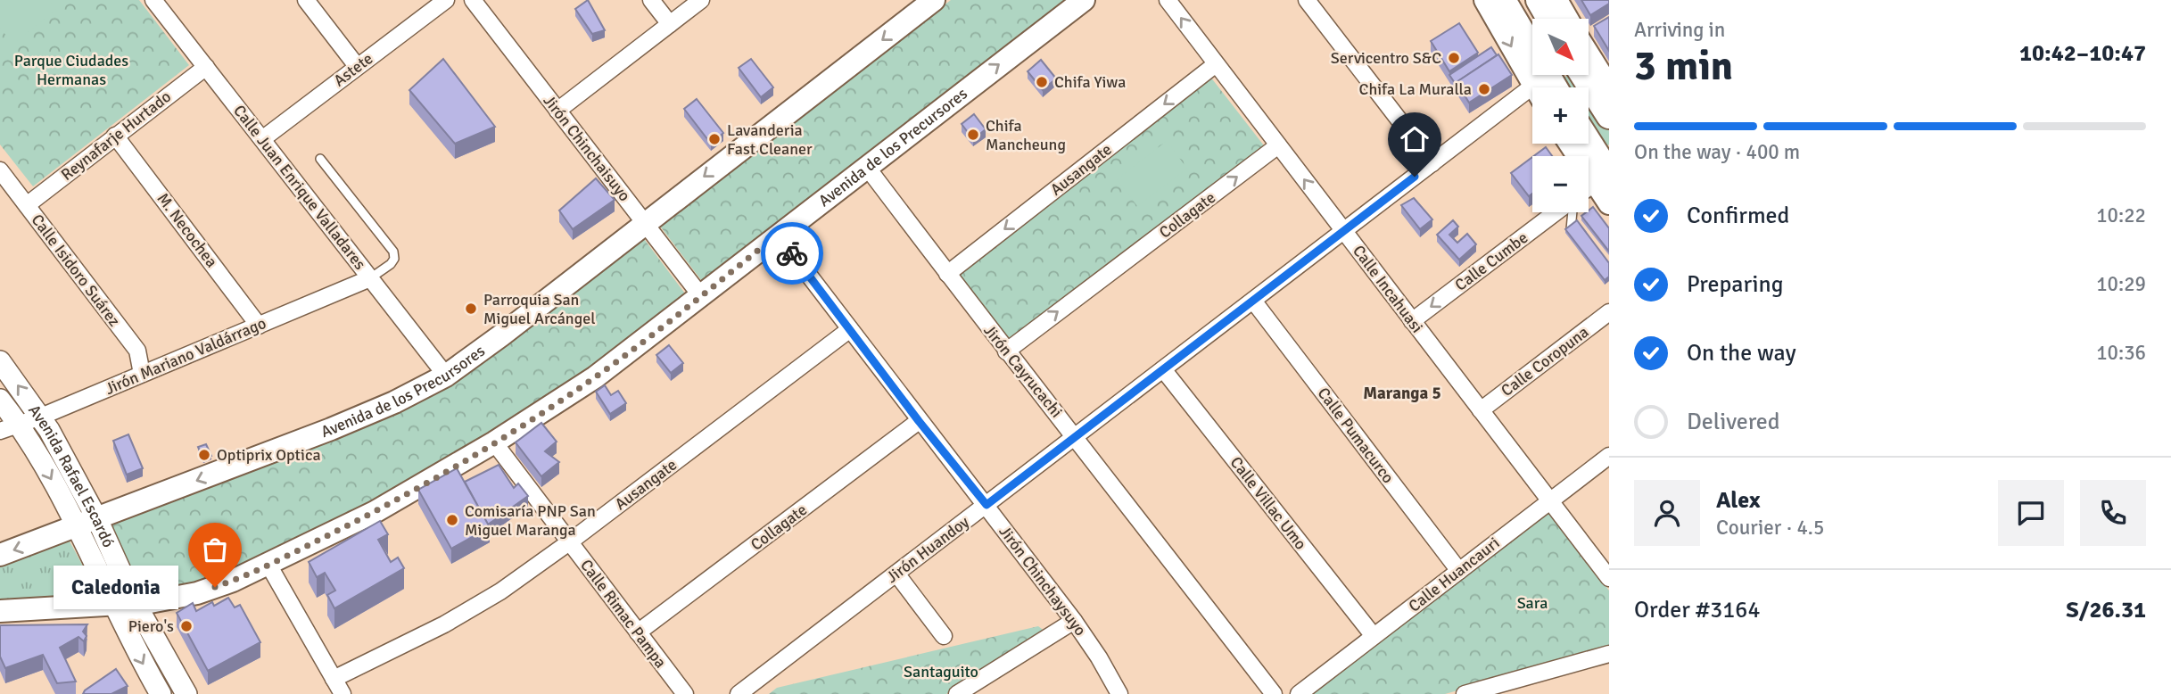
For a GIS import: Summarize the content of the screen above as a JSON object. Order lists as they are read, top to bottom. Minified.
{"streets":{"main road":["Avenida de los Precursores"],"street":["Astete","Reynafarje Hurtado","Jirón Chinchaisuyo","Ausangate","Calle Juan Enrique Valladares","Collagate","M. Necochea","Calle Cumbe","Calle Isidoro Suárez","Calle Incahuasi","Jirón Mariano Valdárrago","Calle Coropuna","Jirón Cayrucachi","Calle Pumacurco","Avenida Rafael Escardó","Calle Villac Umo","Jirón Huandoy","Calle Huancauri","Jirón Chinchaysuyo","Calle Rimac Pampa"]},"crossings":[["Astete","Calle Juan Enrique Valladares"],["Reynafarje Hurtado","Calle Juan Enrique Valladares"],["Reynafarje Hurtado","M. Necochea"],["Reynafarje Hurtado","Calle Isidoro Suárez"],["Avenida de los Precursores","Jirón Chinchaisuyo"],["Avenida de los Precursores","Calle Juan Enrique Valladares"],["Avenida de los Precursores","Jirón Cayrucachi"],["Avenida de los Precursores","Avenida Rafael Escardó"],["Avenida de los Precursores","Jirón Chinchaysuyo"],["Avenida de los Precursores","Calle Rimac Pampa"],["Ausangate","Calle Incahuasi"],["Ausangate","Jirón Cayrucachi"],["Ausangate","Jirón Chinchaysuyo"],["Ausangate","Calle Rimac Pampa"],["Calle Juan Enrique Valladares","Jirón Mariano Valdárrago"],["Collagate","Calle Incahuasi"],["Collagate","Jirón Cayrucachi"],["Collagate","Jirón Chinchaysuyo"],["Collagate","Calle Rimac Pampa"],["M. Necochea","Jirón Mariano Valdárrago"],["Calle Cumbe","Calle Incahuasi"],["Calle Isidoro Suárez","Jirón Mariano Valdárrago"],["Calle Incahuasi","Calle Coropuna"],["Calle Incahuasi","Jirón Huandoy"],["Calle Incahuasi","Calle Huancauri"],["Jirón Mariano Valdárrago","Avenida Rafael Escardó"],["Jirón Cayrucachi","Jirón Huandoy"],["Calle Pumacurco","Jirón Huandoy"],["Calle Pumacurco","Calle Huancauri"],["Calle Villac Umo","Jirón Huandoy"],["Calle Villac Umo","Calle Huancauri"],["Jirón Huandoy","Jirón Chinchaysuyo"]],"one_way":["Ausangate","Collagate","Calle Cumbe"],"districts":["Maranga 5"],"parks":["Parque Ciudades Hermanas","Sara","Santaguito"],"places":["Servicentro S&C","Chifa Yiwa","Chifa La Muralla","Chifa Mancheung","Lavanderia Fast Cleaner","Parroquia San Miguel Arcángel","Optiprix Optica","Comisaría PNP San Miguel Maranga","Caledonia","Piero's"],"north":"bottom right","page":{"heading":["3 min","Arriving in","10:42–10:47"],"panel":["Alex","Courier · 4.5","Order #3164","S/26.31"],"map_buttons":["+","−"],"bar":"On the way · 400 m","list":[["Confirmed","10:22"],["Preparing","10:29"],["On the way","10:36"],"Delivered"],"bubble":"Caledonia"}}
